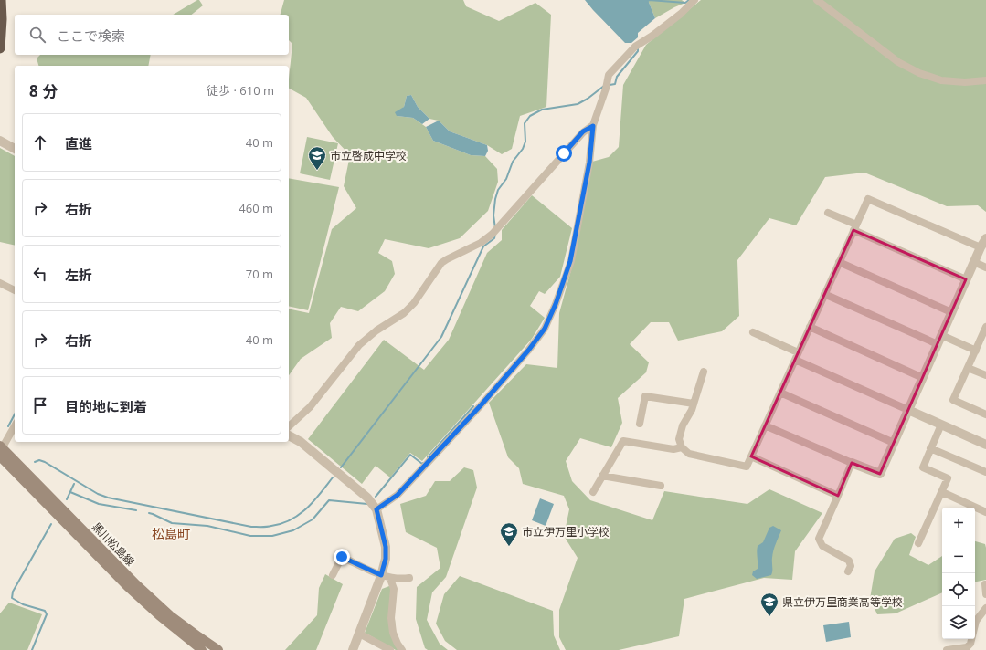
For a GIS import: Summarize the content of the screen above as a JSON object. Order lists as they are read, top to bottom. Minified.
{"streets":{"main road":["黒川松島線"]},"districts":["松島町"],"places":{"school or university":["市立啓成中学校","市立伊万里小学校","県立伊万里商業高等学校"]},"page":{"search":"ここで検索","heading":["8 分","徒歩 · 610 m"],"list":[["直進","40 m"],["右折","460 m"],["左折","70 m"],["右折","40 m"],"目的地に到着"],"map_buttons":["+","−"]}}
